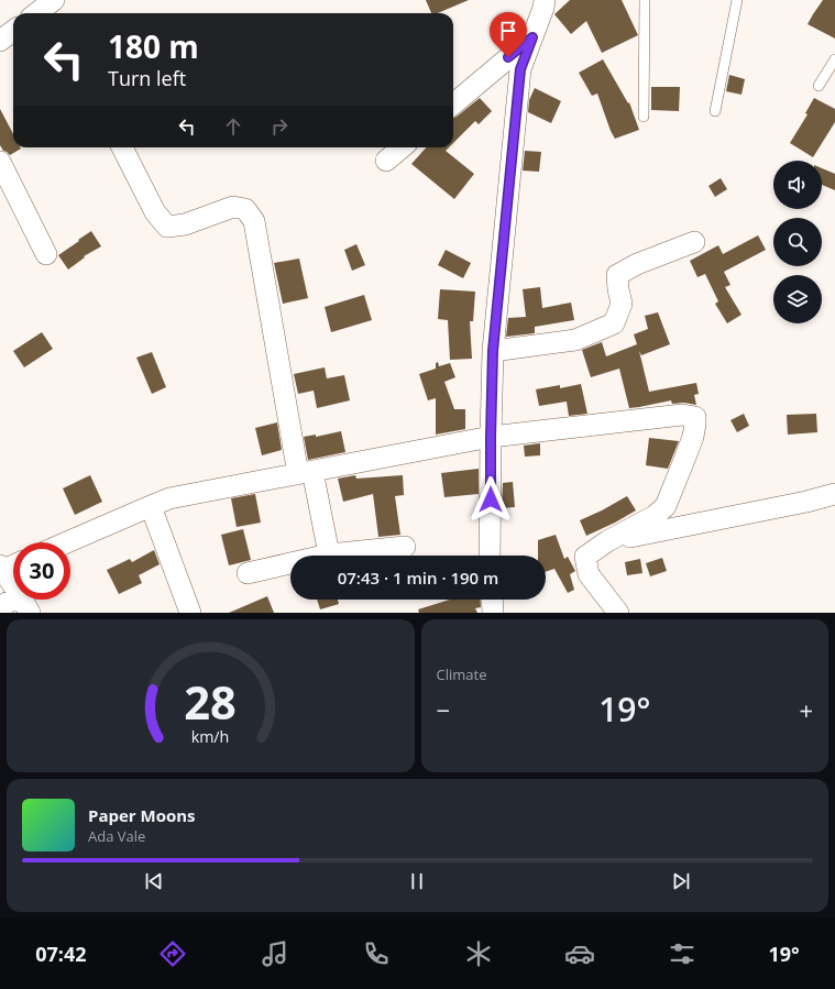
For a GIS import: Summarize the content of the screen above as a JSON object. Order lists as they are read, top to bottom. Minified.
{"page":{"turn":["180 m","Turn left"],"limit":"30","trip":"07:43 · 1 min · 190 m","tile":"Climate","heat":["−","19°","+"],"song":["Paper Moons","Ada Vale"],"tabs":["07:42","19°"],"gauge":["28","km/h"]}}
